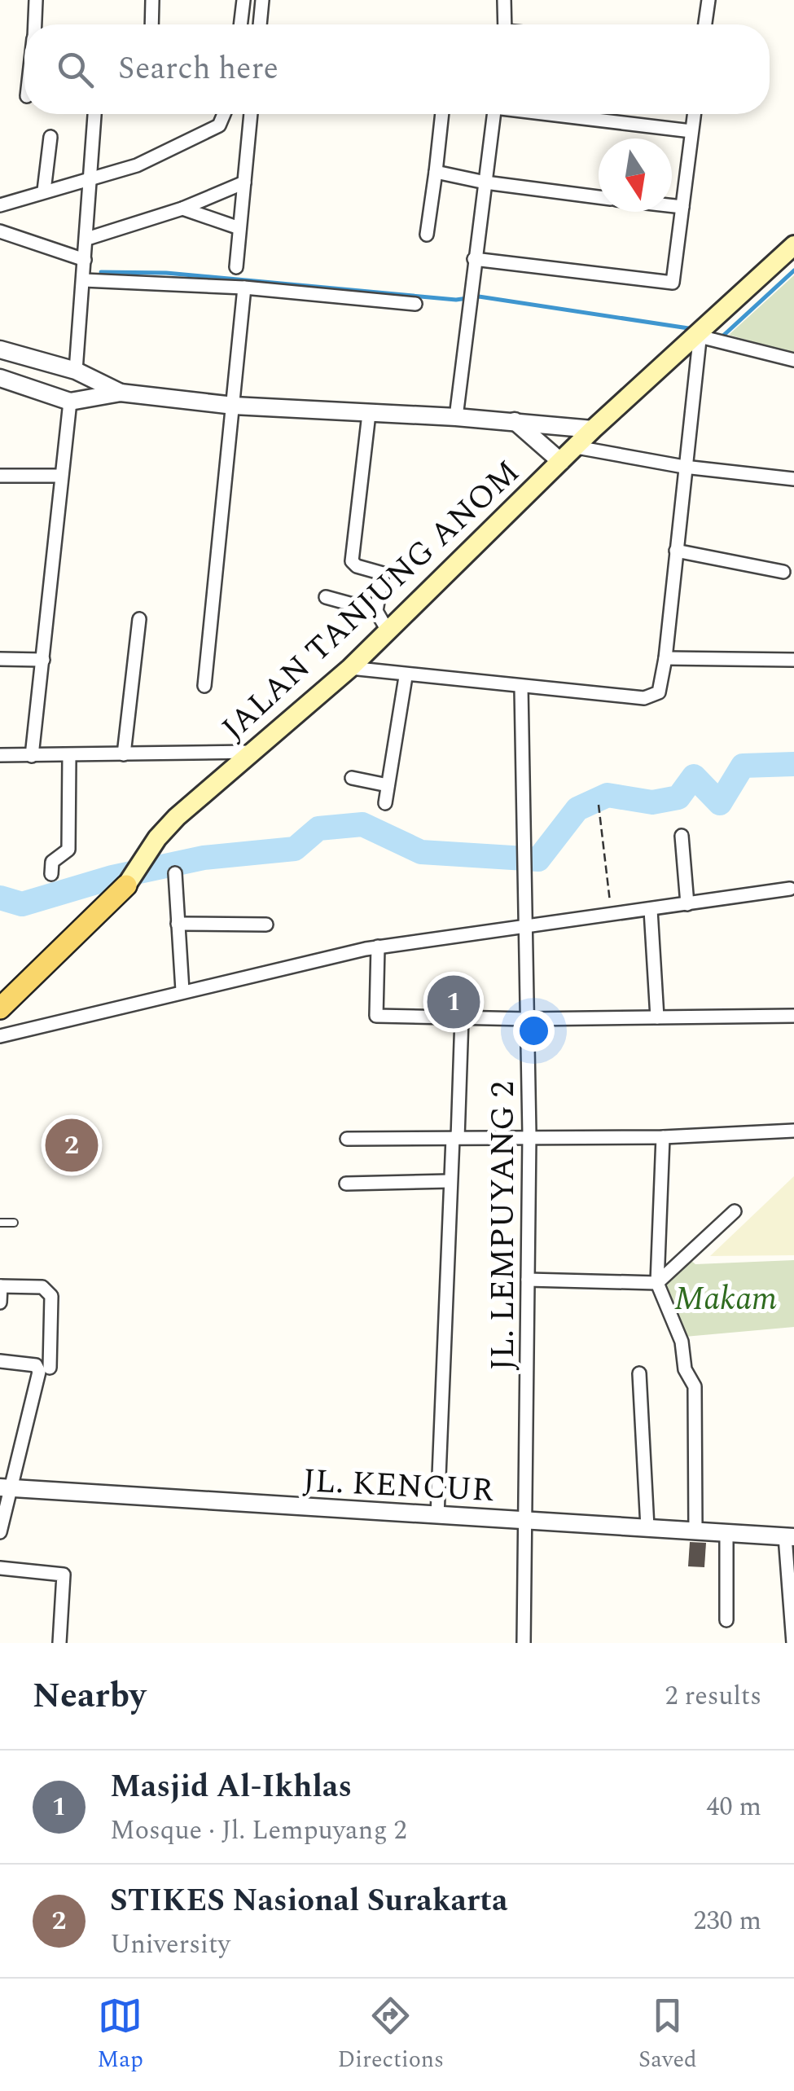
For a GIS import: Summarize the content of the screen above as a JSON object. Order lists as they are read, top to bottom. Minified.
{"streets":{"main road":["JALAN TANJUNG ANOM"],"street":["JL. LEMPUYANG 2","JL. KENCUR"]},"crossings":[["JL. LEMPUYANG 2","JL. KENCUR"]],"parks":["Makam"],"north":"bottom","page":{"search":"Search here","pins":["1","2"],"heading":["Nearby","2 results"],"list":[{"mark":"1","name":"Masjid Al-Ikhlas","note":"Mosque · Jl. Lempuyang 2","value":"40 m"},{"mark":"2","name":"STIKES Nasional Surakarta","note":"University","value":"230 m"}],"nav":["Map","Directions","Saved"]}}
